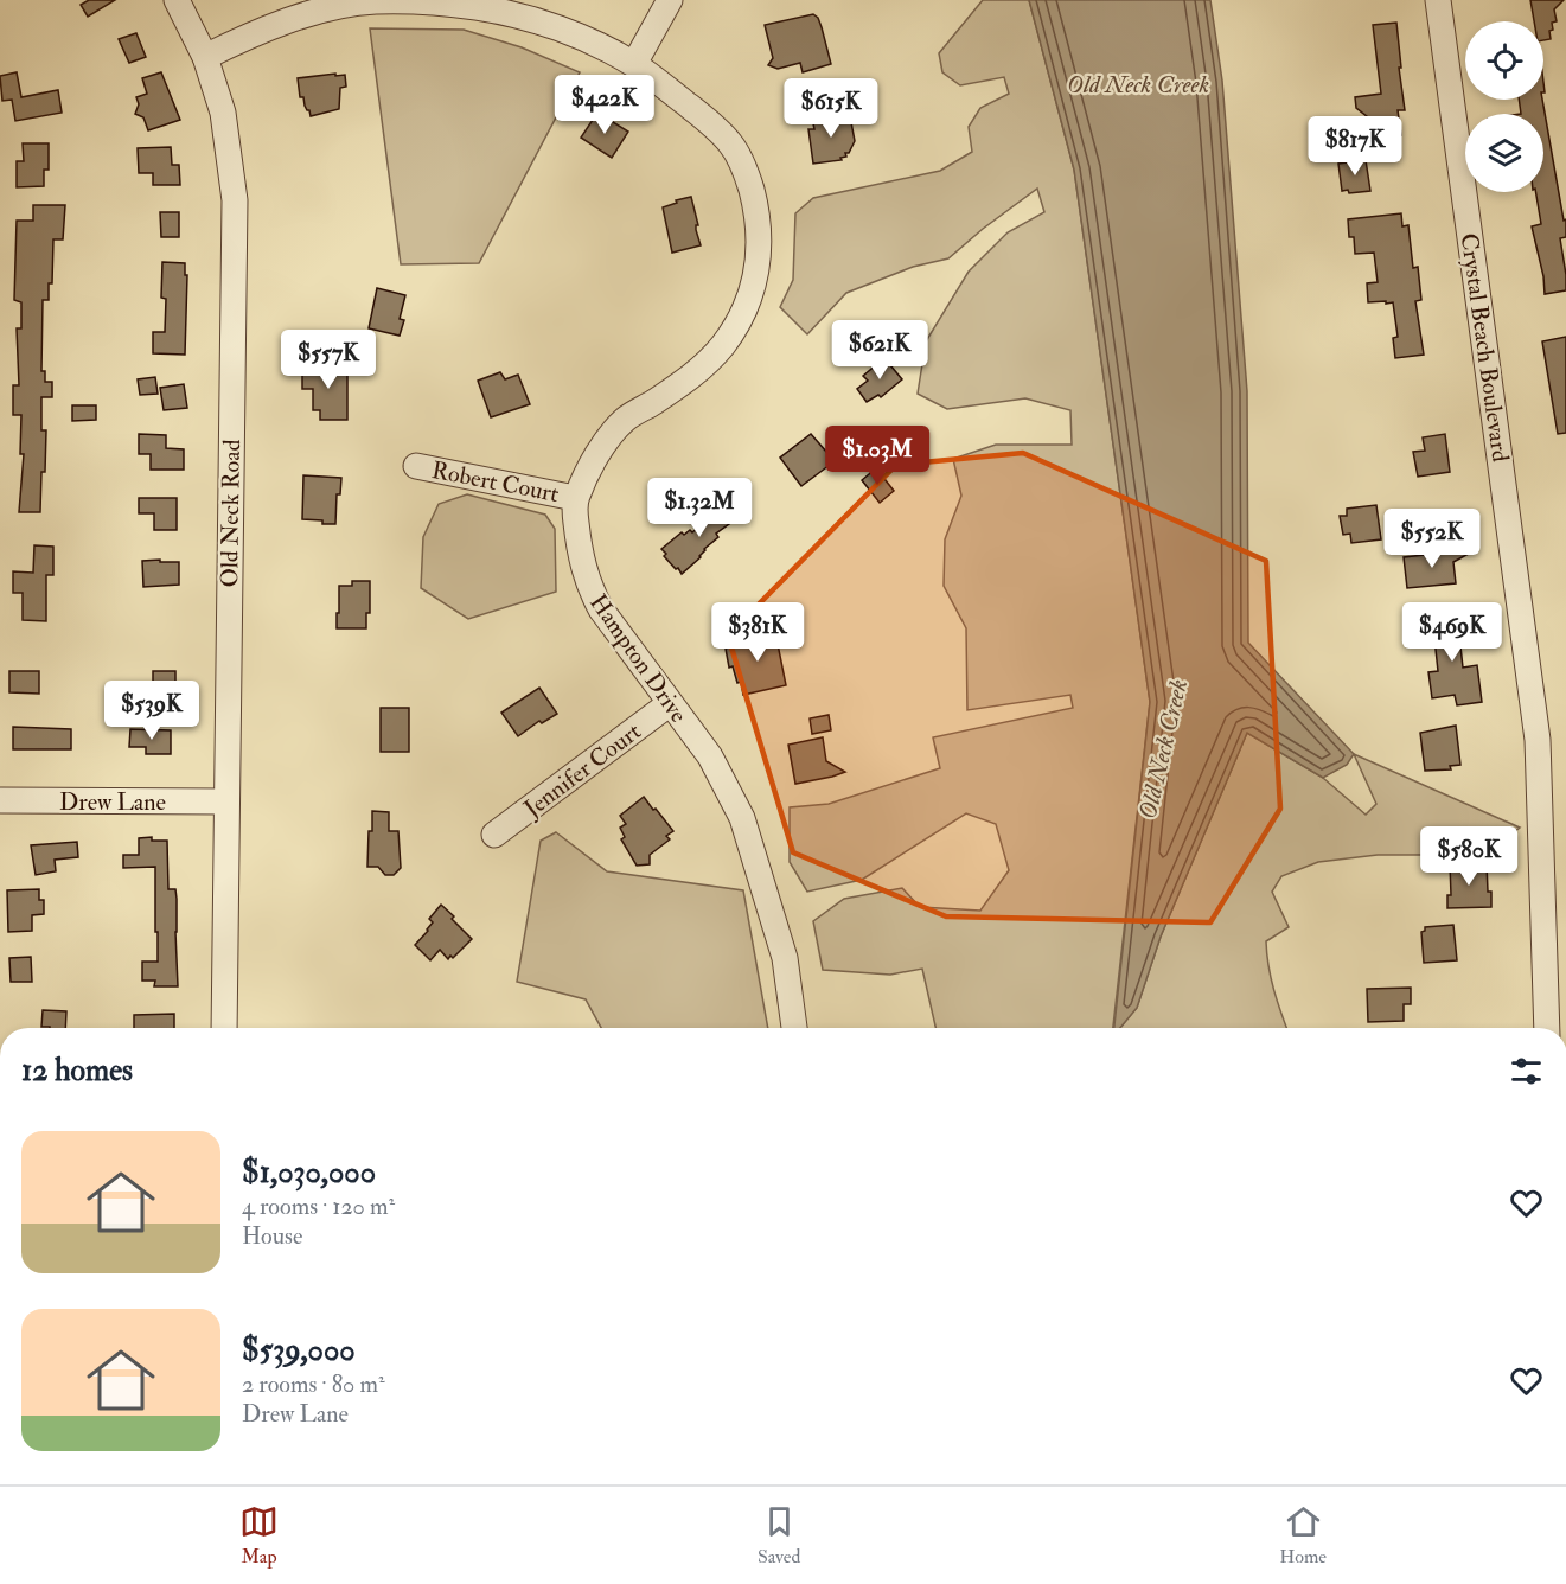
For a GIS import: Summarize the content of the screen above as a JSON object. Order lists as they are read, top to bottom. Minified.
{"streets":{"street":["Crystal Beach Boulevard","Robert Court","Old Neck Road","Hampton Drive","Jennifer Court","Drew Lane"]},"crossings":[["Robert Court","Hampton Drive"],["Old Neck Road","Drew Lane"],["Hampton Drive","Jennifer Court"]],"water":["Old Neck Creek"],"page":{"price":["$422K","$615K","$817K","$621K","$557K","$1.03M","$1.32M","$552K","$381K","$469K","$539K","$580K"],"heading":"12 homes","list":[{"name":"$1,030,000","note":"4 rooms · 120 m² · House"},{"name":"$539,000","note":"2 rooms · 80 m² · Drew Lane"}],"tabs":["Map","Saved","Home"]}}
